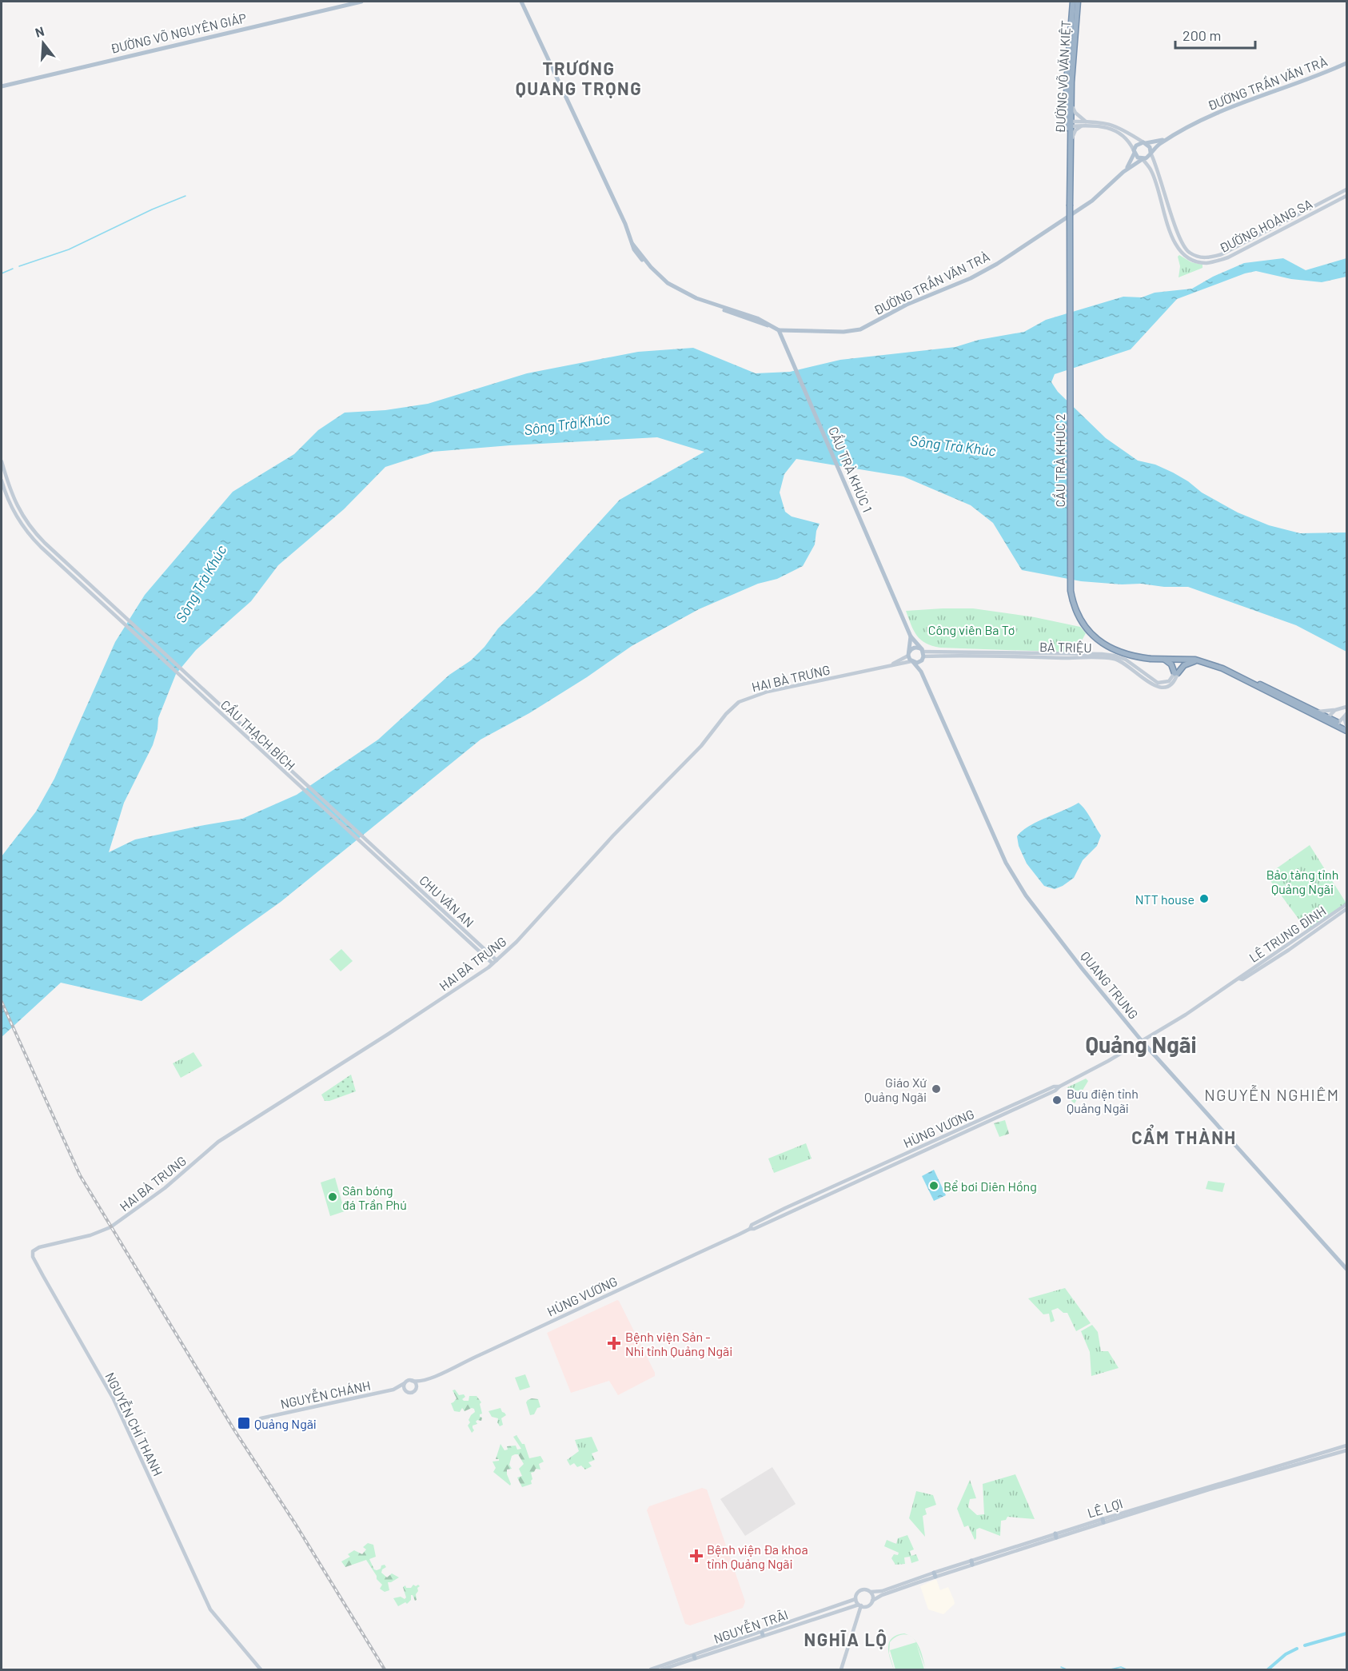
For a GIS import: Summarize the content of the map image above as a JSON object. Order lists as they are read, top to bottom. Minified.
{"streets":{"highway":["ĐƯỜNG VÕ VĂN KIỆT","CẦU TRÀ KHÚC 2"],"main road":["ĐƯỜNG VÕ NGUYÊN GIÁP","ĐƯỜNG TRẦN VĂN TRÀ","ĐƯỜNG HOÀNG SA","CẦU TRÀ KHÚC 1","BÀ TRIỆU","HAI BÀ TRƯNG","CẦU THẠCH BÍCH","CHU VĂN AN","LÊ TRUNG ĐÌNH","QUANG TRUNG","HÙNG VƯƠNG","NGUYỄN CHÁNH","NGUYỄN CHÍ THANH","LÊ LỢI","NGUYỄN TRÃI"]},"crossings":[["ĐƯỜNG VÕ VĂN KIỆT","CẦU TRÀ KHÚC 2"],["ĐƯỜNG TRẦN VĂN TRÀ","ĐƯỜNG HOÀNG SA"],["ĐƯỜNG TRẦN VĂN TRÀ","CẦU TRÀ KHÚC 1"],["HAI BÀ TRƯNG","CHU VĂN AN"],["HAI BÀ TRƯNG","QUANG TRUNG"],["HAI BÀ TRƯNG","NGUYỄN CHÍ THANH"],["CẦU THẠCH BÍCH","CHU VĂN AN"],["LÊ TRUNG ĐÌNH","QUANG TRUNG"],["LÊ TRUNG ĐÌNH","HÙNG VƯƠNG"],["QUANG TRUNG","HÙNG VƯƠNG"],["LÊ LỢI","NGUYỄN TRÃI"]],"districts":["TRƯƠNG QUANG TRỌNG","Quảng Ngãi","NGUYỄN NGHIÊM","CẨM THÀNH","NGHĨA LỘ"],"water":["Sông Trà Khúc"],"parks":["Công viên Ba Tơ","Bảo tàng tỉnh Quảng Ngãi"],"places":{"other":["NTT house","Giáo Xứ Quảng Ngãi","Bưu điện tỉnh Quảng Ngãi","Bể bơi Diên Hồng","Sân bóng đá Trần Phú"],"health":["Bệnh viện Sản - Nhi tỉnh Quảng Ngãi","Bệnh viện Đa khoa tỉnh Quảng Ngãi"],"transit":["Quảng Ngãi"]},"scale_bar":"200 m","north":"top"}
